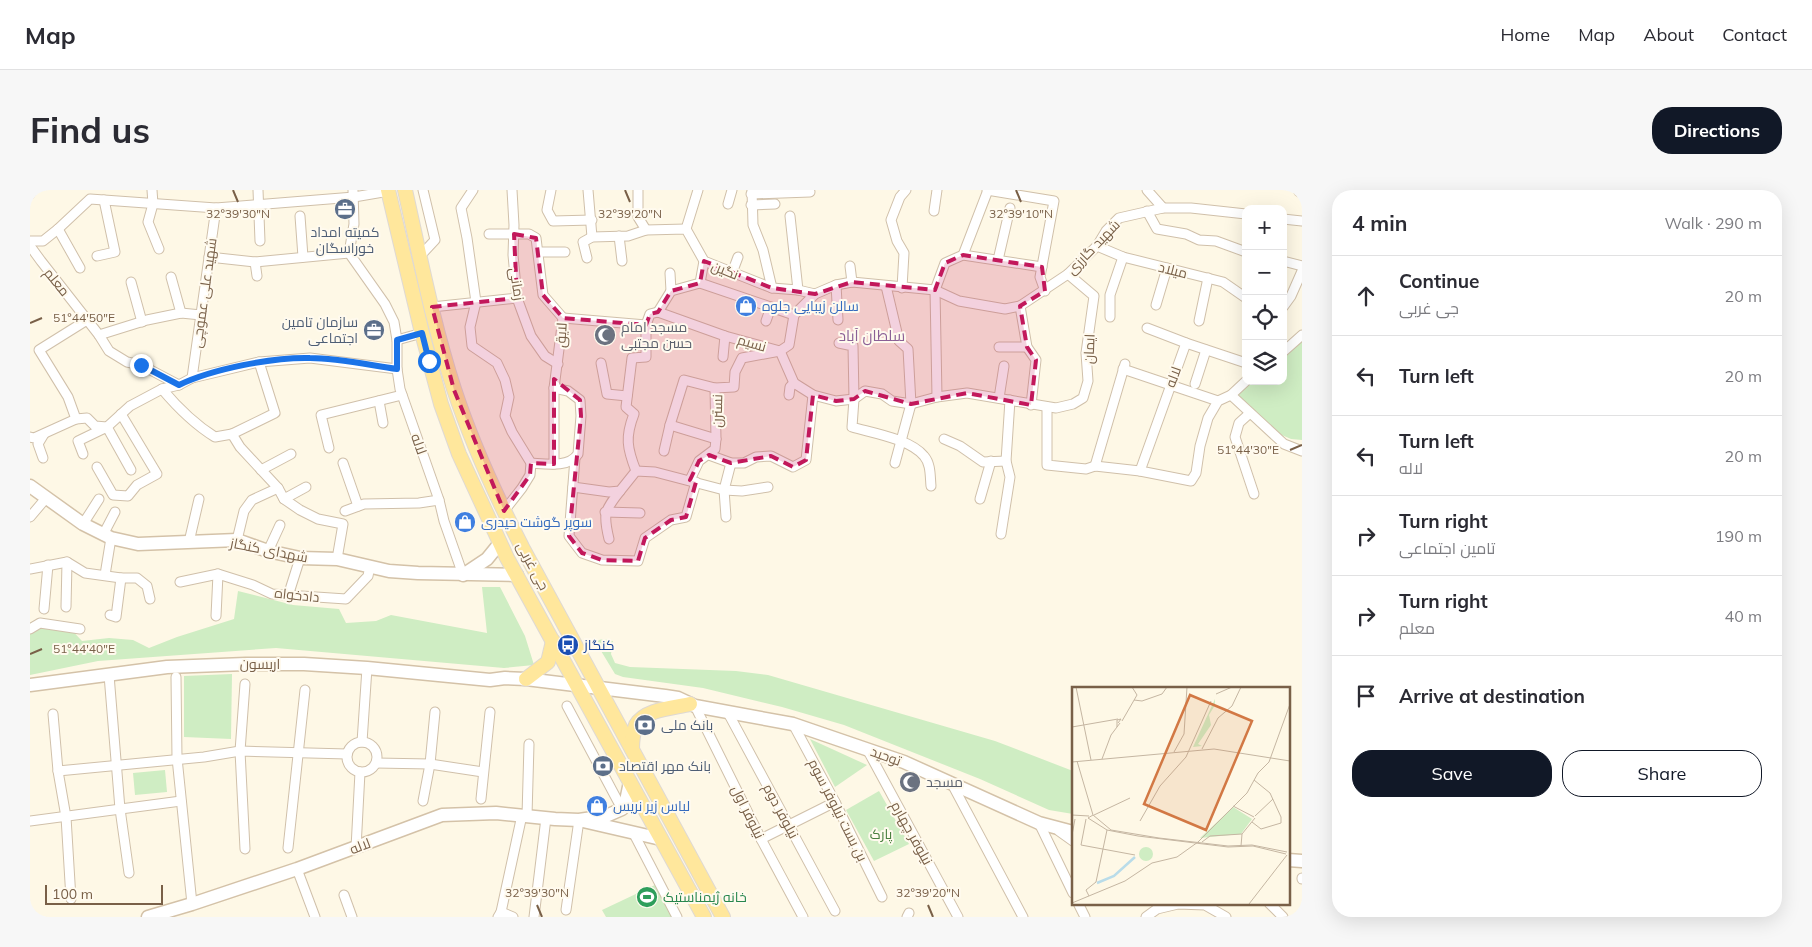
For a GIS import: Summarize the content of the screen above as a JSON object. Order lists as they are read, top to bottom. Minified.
{"streets":{"main road":["لاله","شهدای کنگاز","جی غربی","اریسون","توحید"],"street":["شهید گارزی","نگین","میلاد","معلم","زمانی","شهید علی عموچی","لایق","نسیم","ایمان","نسترن","دادخواه","بن بست نیلوفر سوم","نیلوفر دوم","نیلوفر اول","نیلوفر چهارم"]},"crossings":[["شهید گارزی","نگین"],["شهید گارزی","میلاد"],["شهید گارزی","ایمان"],["زمانی","لایق"],["نسیم","نسترن"],["لاله","شهدای کنگاز"],["شهدای کنگاز","جی غربی"],["شهدای کنگاز","دادخواه"],["جی غربی","اریسون"],["جی غربی","توحید"],["اریسون","توحید"],["توحید","بن بست نیلوفر سوم"],["توحید","نیلوفر دوم"],["توحید","نیلوفر اول"],["توحید","نیلوفر چهارم"]],"districts":["سلطان آباد"],"parks":["پارک"],"places":{"office":["کمیته امداد خوراسگان","سازمان تامین اجتماعی"],"shop":["سالن زیبایی جلوه","سوپر گوشت حیدری","لباس زیر نریس"],"mosque":["مسجد امام حسن مجتبی","مسجد"],"bus stop":["کنگاز"],"bank":["بانک ملی","بانک مهر اقتصاد"],"sports":["خانه ژیمناستیک"]},"scale_bar":"100 m","page":{"header":"Map","nav":["Home","Map","About","Contact"],"buttons":["Directions",["Save","Share"]],"title":"Find us","heading":["4 min","Walk · 290 m"],"map_buttons":["+","−"],"list":[["Continue","جی غربی","20 m"],["Turn left","20 m"],["Turn left","لاله","20 m"],["Turn right","تامین اجتماعی","190 m"],["Turn right","معلم","40 m"],"Arrive at destination"],"scale":"100 m"},"coordinates":["32°39'30\"N","32°39'20\"N","32°39'10\"N","51°44'50\"E","51°44'30\"E","51°44'40\"E"]}
